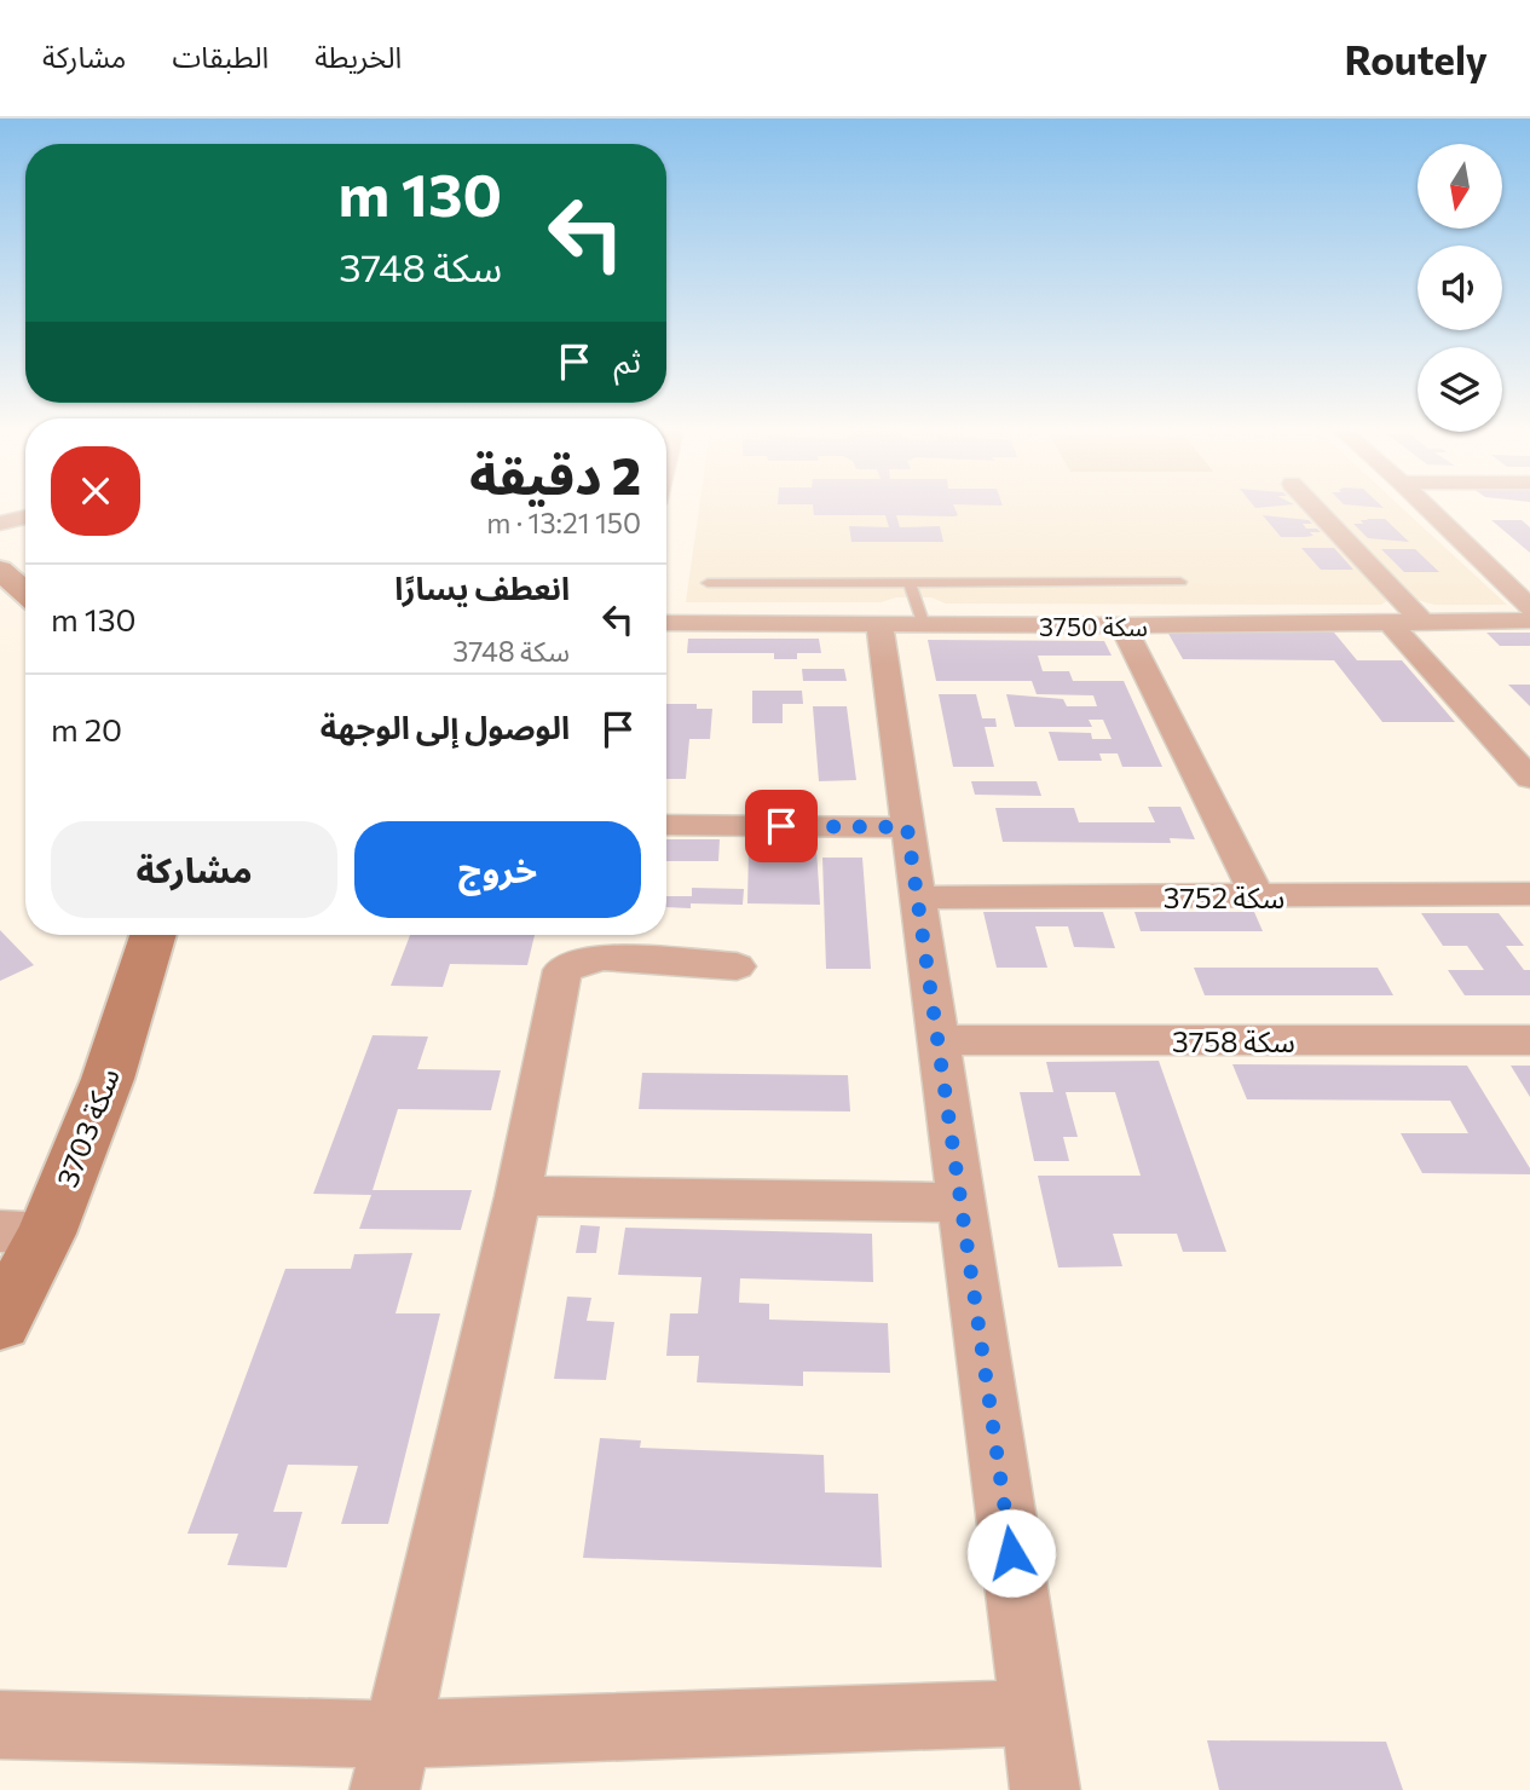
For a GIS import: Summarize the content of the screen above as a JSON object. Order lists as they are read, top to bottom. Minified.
{"streets":{"street":["سكة 3750","سكة 3752","سكة 3758","سكة 3703"]},"north":"bottom","page":{"header":"Routely","nav":["الخريطة","الطبقات","مشاركة"],"turn":["130 m","سكة 3748"],"then":"ثم","heading":["2 دقيقة","150 m · 13:21"],"list":[{"name":"انعطف يسارًا","note":"سكة 3748","value":"130 m"},{"name":"الوصول إلى الوجهة","value":"20 m"}],"buttons":["خروج","مشاركة"]}}
